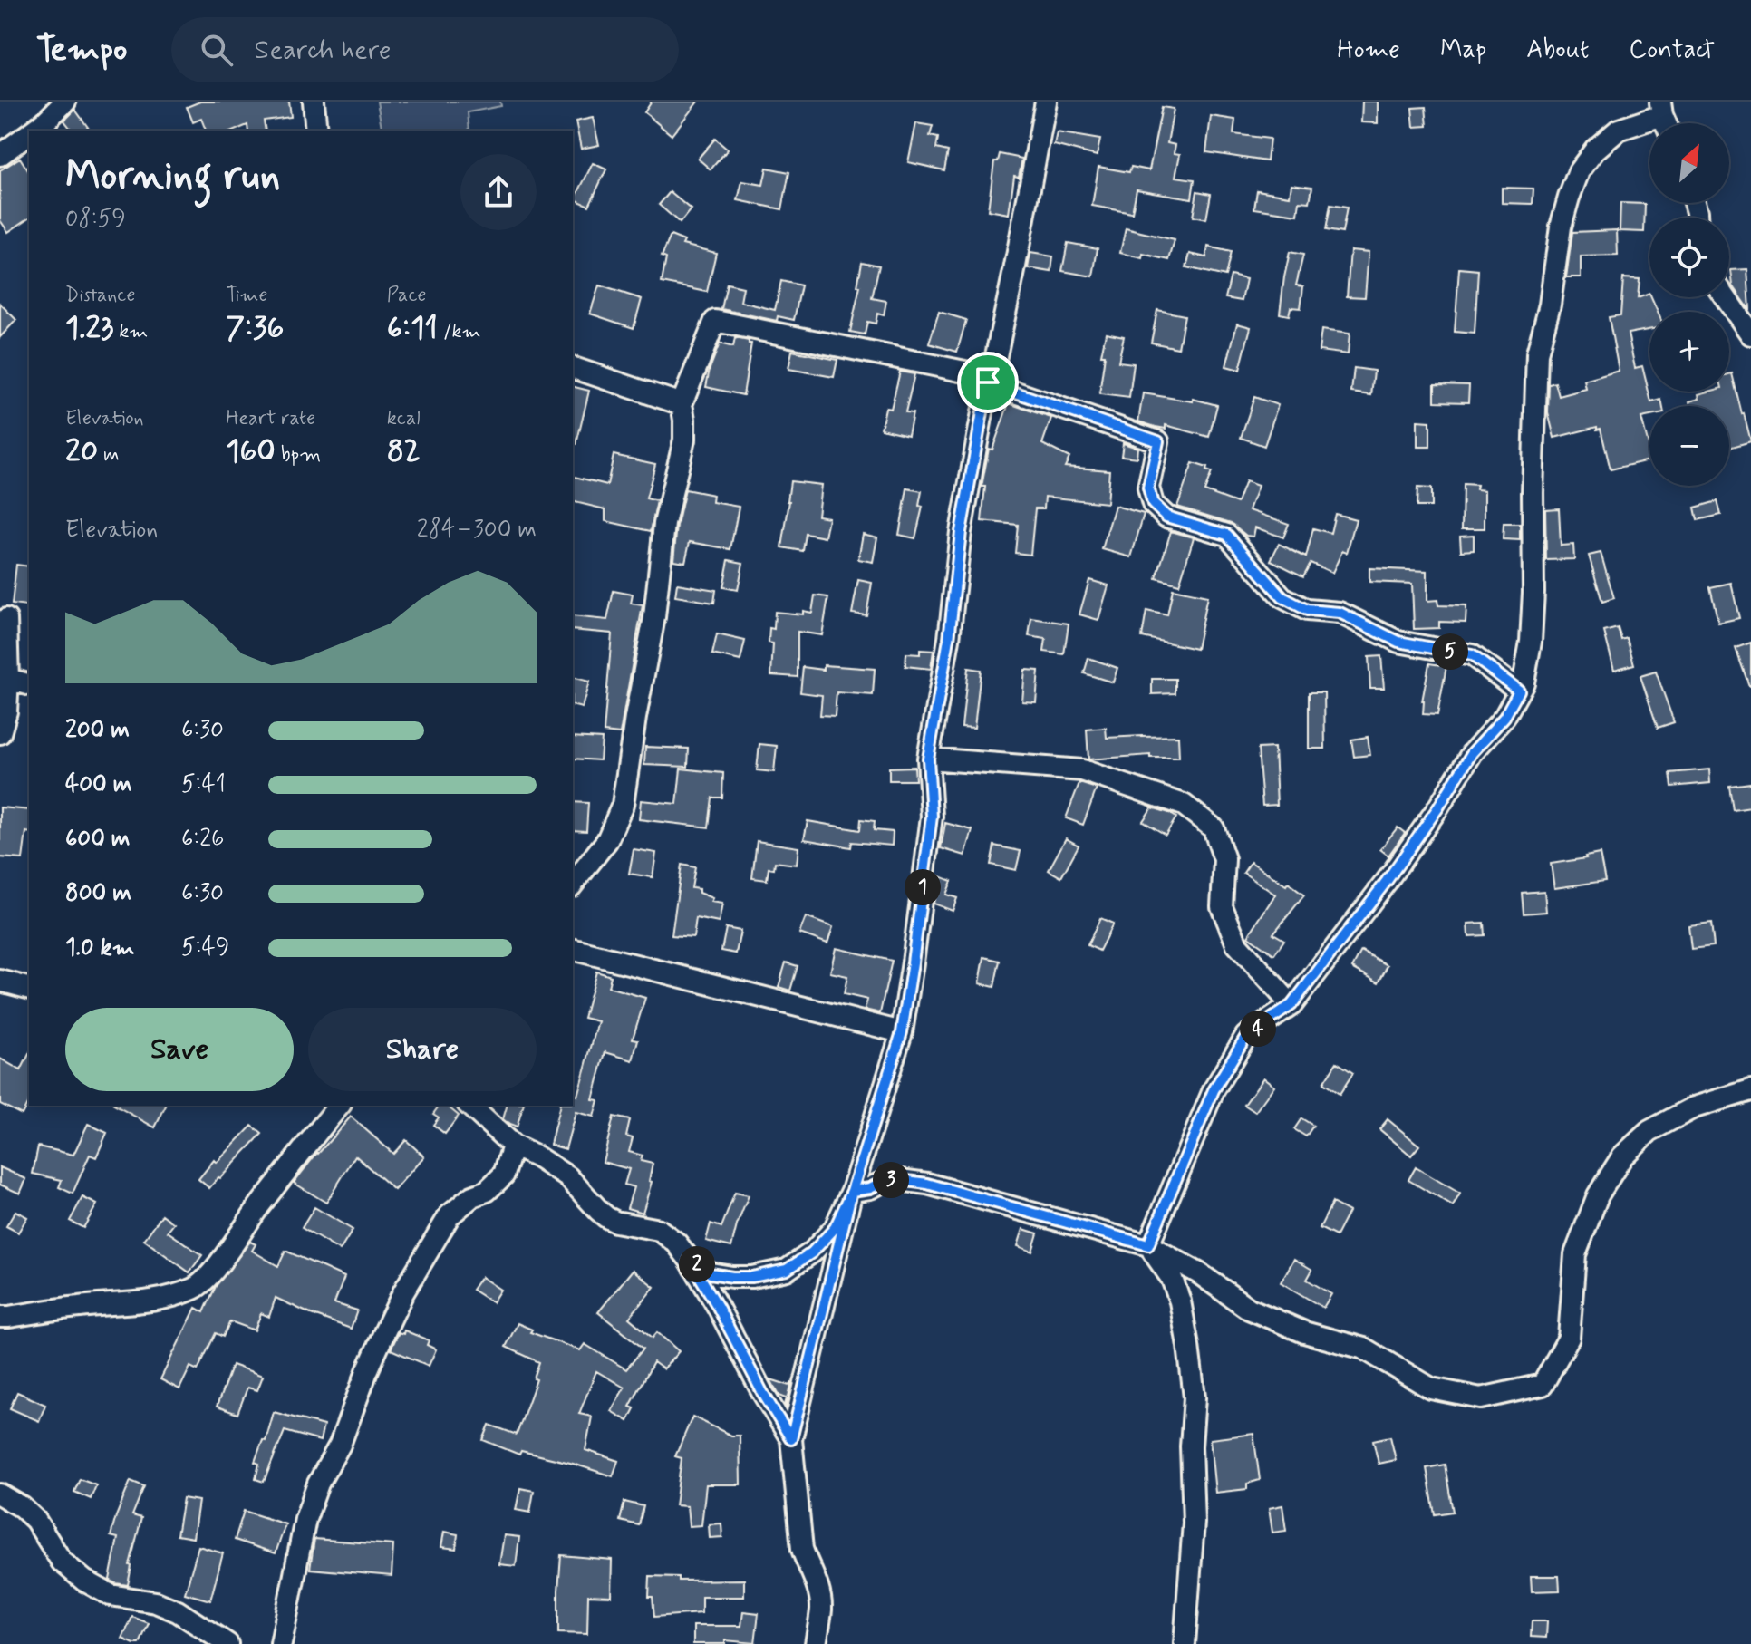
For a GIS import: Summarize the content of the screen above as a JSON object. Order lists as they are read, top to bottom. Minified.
{"north":"top right","page":{"header":"Tempo","search":"Search here","nav":["Home","Map","About","Contact"],"map_buttons":["+","−"],"heading":["Morning run","08:59"],"stats":[["Distance","1.23 km"],["Time","7:36"],["Pace","6:11 /km"],["Elevation","20 m"],["Heart rate","160 bpm"],["kcal","82"]],"chart":["Elevation","284–300 m"],"pins":["5","1","4","3","2"],"list":[{"name":"200 m","note":"6:30"},{"name":"400 m","note":"5:41"},{"name":"600 m","note":"6:26"},{"name":"800 m","note":"6:30"},{"name":"1.0 km","note":"5:49"}],"buttons":["Save","Share"]}}
